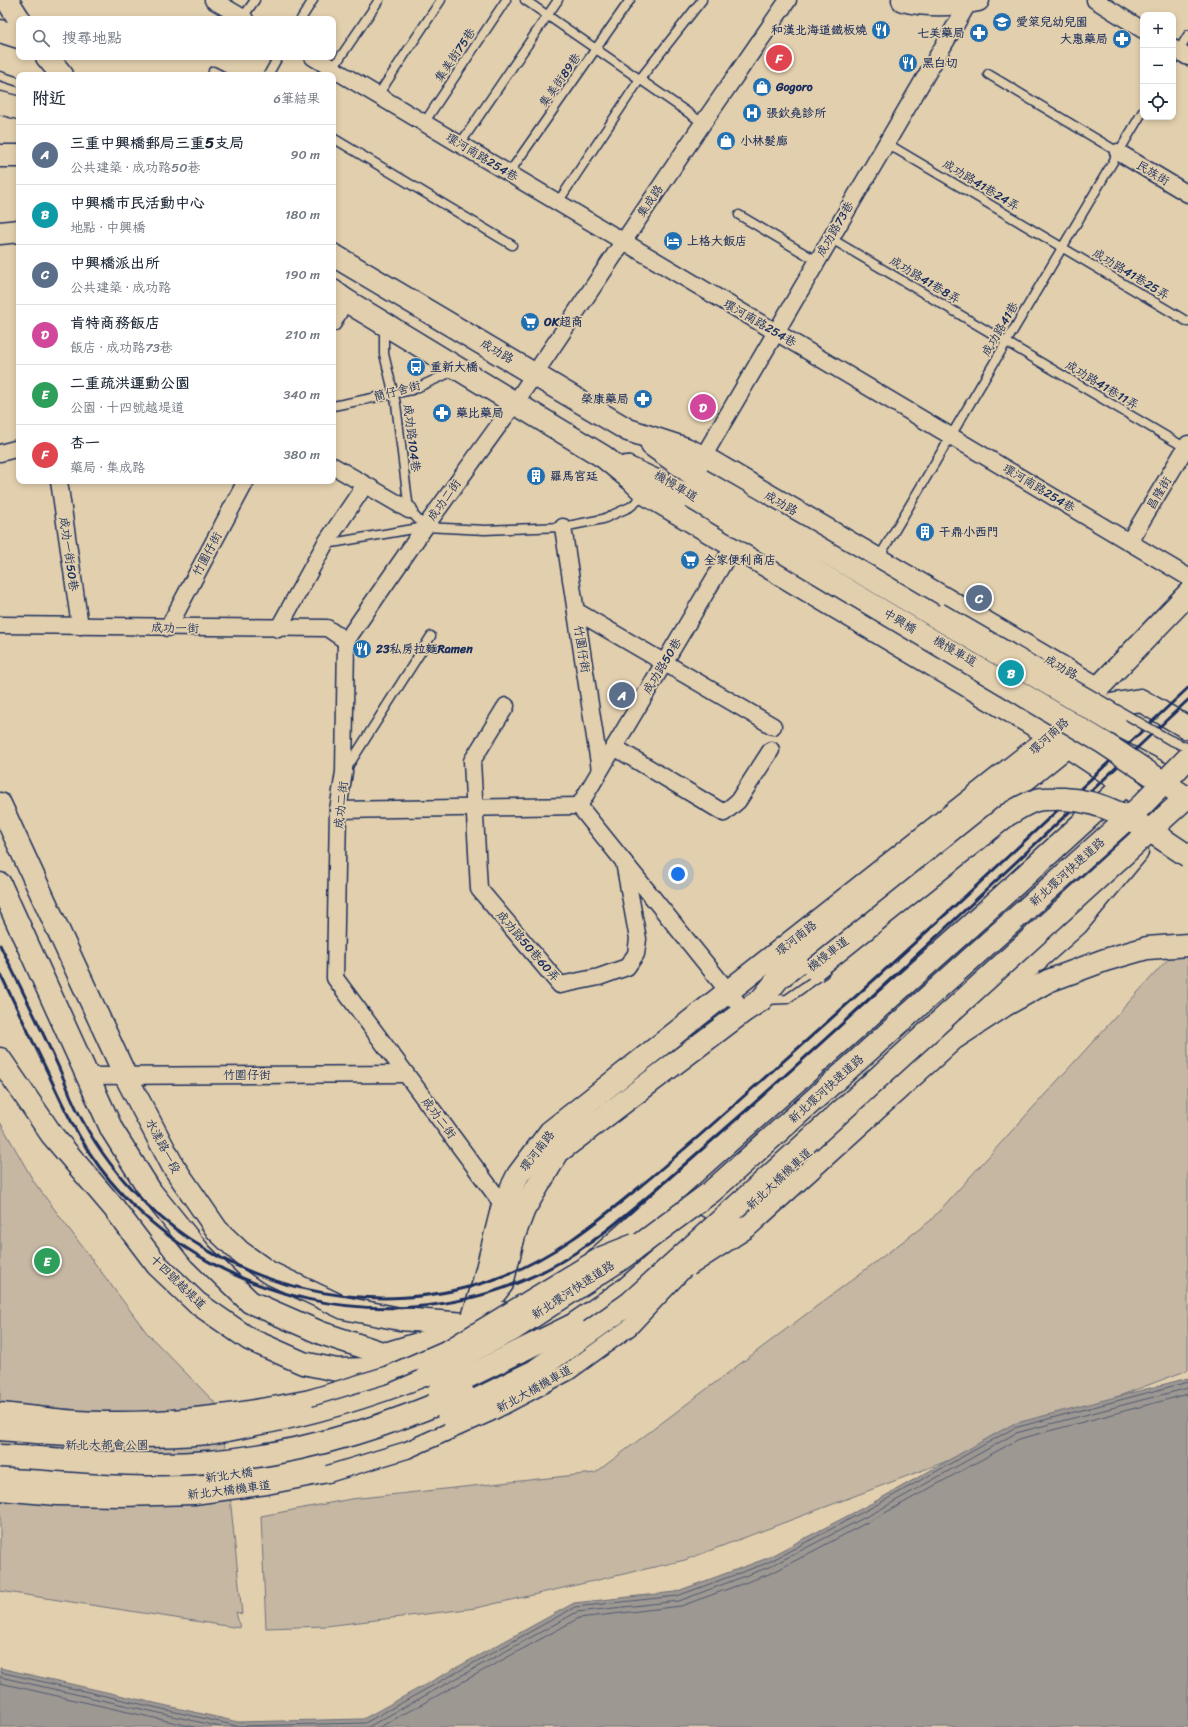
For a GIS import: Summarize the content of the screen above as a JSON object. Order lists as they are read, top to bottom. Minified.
{"streets":{"main road":["成功路","中興橋","環河南路","新北環河快速道路","水漾路一段","十四號越堤道","新北大橋"],"street":["環河南路254巷","民族街","集成路","成功路73巷","昌隆街","成功二街","成功一街50巷","竹圍仔街","成功一街","成功路50巷","成功路50巷60弄","新北大橋機車道"],"lane":["集美街75巷","集美街89巷","成功路41巷24弄","成功路41巷25弄","成功路41巷8弄","成功路41巷","成功路41巷11弄","簡仔舍街","成功路104巷","機慢車道"]},"crossings":[["集美街75巷","環河南路254巷"],["集美街89巷","環河南路254巷"],["環河南路254巷","集成路"],["環河南路254巷","成功路73巷"],["環河南路254巷","成功路41巷"],["環河南路254巷","昌隆街"],["民族街","成功路41巷"],["成功路41巷24弄","成功路73巷"],["成功路41巷24弄","成功路41巷25弄"],["成功路41巷24弄","成功路41巷"],["集成路","成功路"],["集成路","成功二街"],["成功路73巷","成功路41巷8弄"],["成功路73巷","成功路"],["成功路73巷","中興橋"],["成功路41巷25弄","成功路41巷"],["成功路41巷8弄","成功路41巷"],["成功路41巷8弄","成功路41巷11弄"],["成功路41巷","成功路"],["成功路41巷","成功路41巷11弄"],["成功路","中興橋"],["成功路","環河南路"],["成功路41巷11弄","昌隆街"],["簡仔舍街","成功路104巷"],["機慢車道","中興橋"],["成功二街","竹圍仔街"],["成功二街","成功一街"],["成功二街","環河南路"],["成功一街50巷","成功一街"],["竹圍仔街","成功一街"],["竹圍仔街","成功路50巷"],["竹圍仔街","水漾路一段"],["中興橋","新北環河快速道路"],["環河南路","水漾路一段"],["新北環河快速道路","新北大橋"]],"parks":["新北大都會公園"],"places":{"school or university":["愛箂兒幼兒園"],"restaurant":["和漢北海道鐵板燒","黑白切","23私房拉麵Ramen"],"pharmacy":["七美藥局","大惠藥局","榮康藥局","藥比藥局"],"shop":["Gogoro","小林髮廊"],"hospital":["張欽堯診所"],"hotel":["上格大飯店"],"supermarket":["OK超商","全家便利商店"],"bus stop":["重新大橋"],"building":["羅馬宮廷","干鼎小西門"]},"page":{"map_buttons":["+","−"],"search":"搜尋地點","pins":["F","D","C","B","A","E"],"heading":["附近","6筆結果"],"list":[{"mark":"A","name":"三重中興橋郵局三重5支局","note":"公共建築 · 成功路50巷","value":"90 m"},{"mark":"B","name":"中興橋市民活動中心","note":"地點 · 中興橋","value":"180 m"},{"mark":"C","name":"中興橋派出所","note":"公共建築 · 成功路","value":"190 m"},{"mark":"D","name":"肯特商務飯店","note":"飯店 · 成功路73巷","value":"210 m"},{"mark":"E","name":"二重疏洪運動公園","note":"公園 · 十四號越堤道","value":"340 m"},{"mark":"F","name":"杏一","note":"藥局 · 集成路","value":"380 m"}]}}
